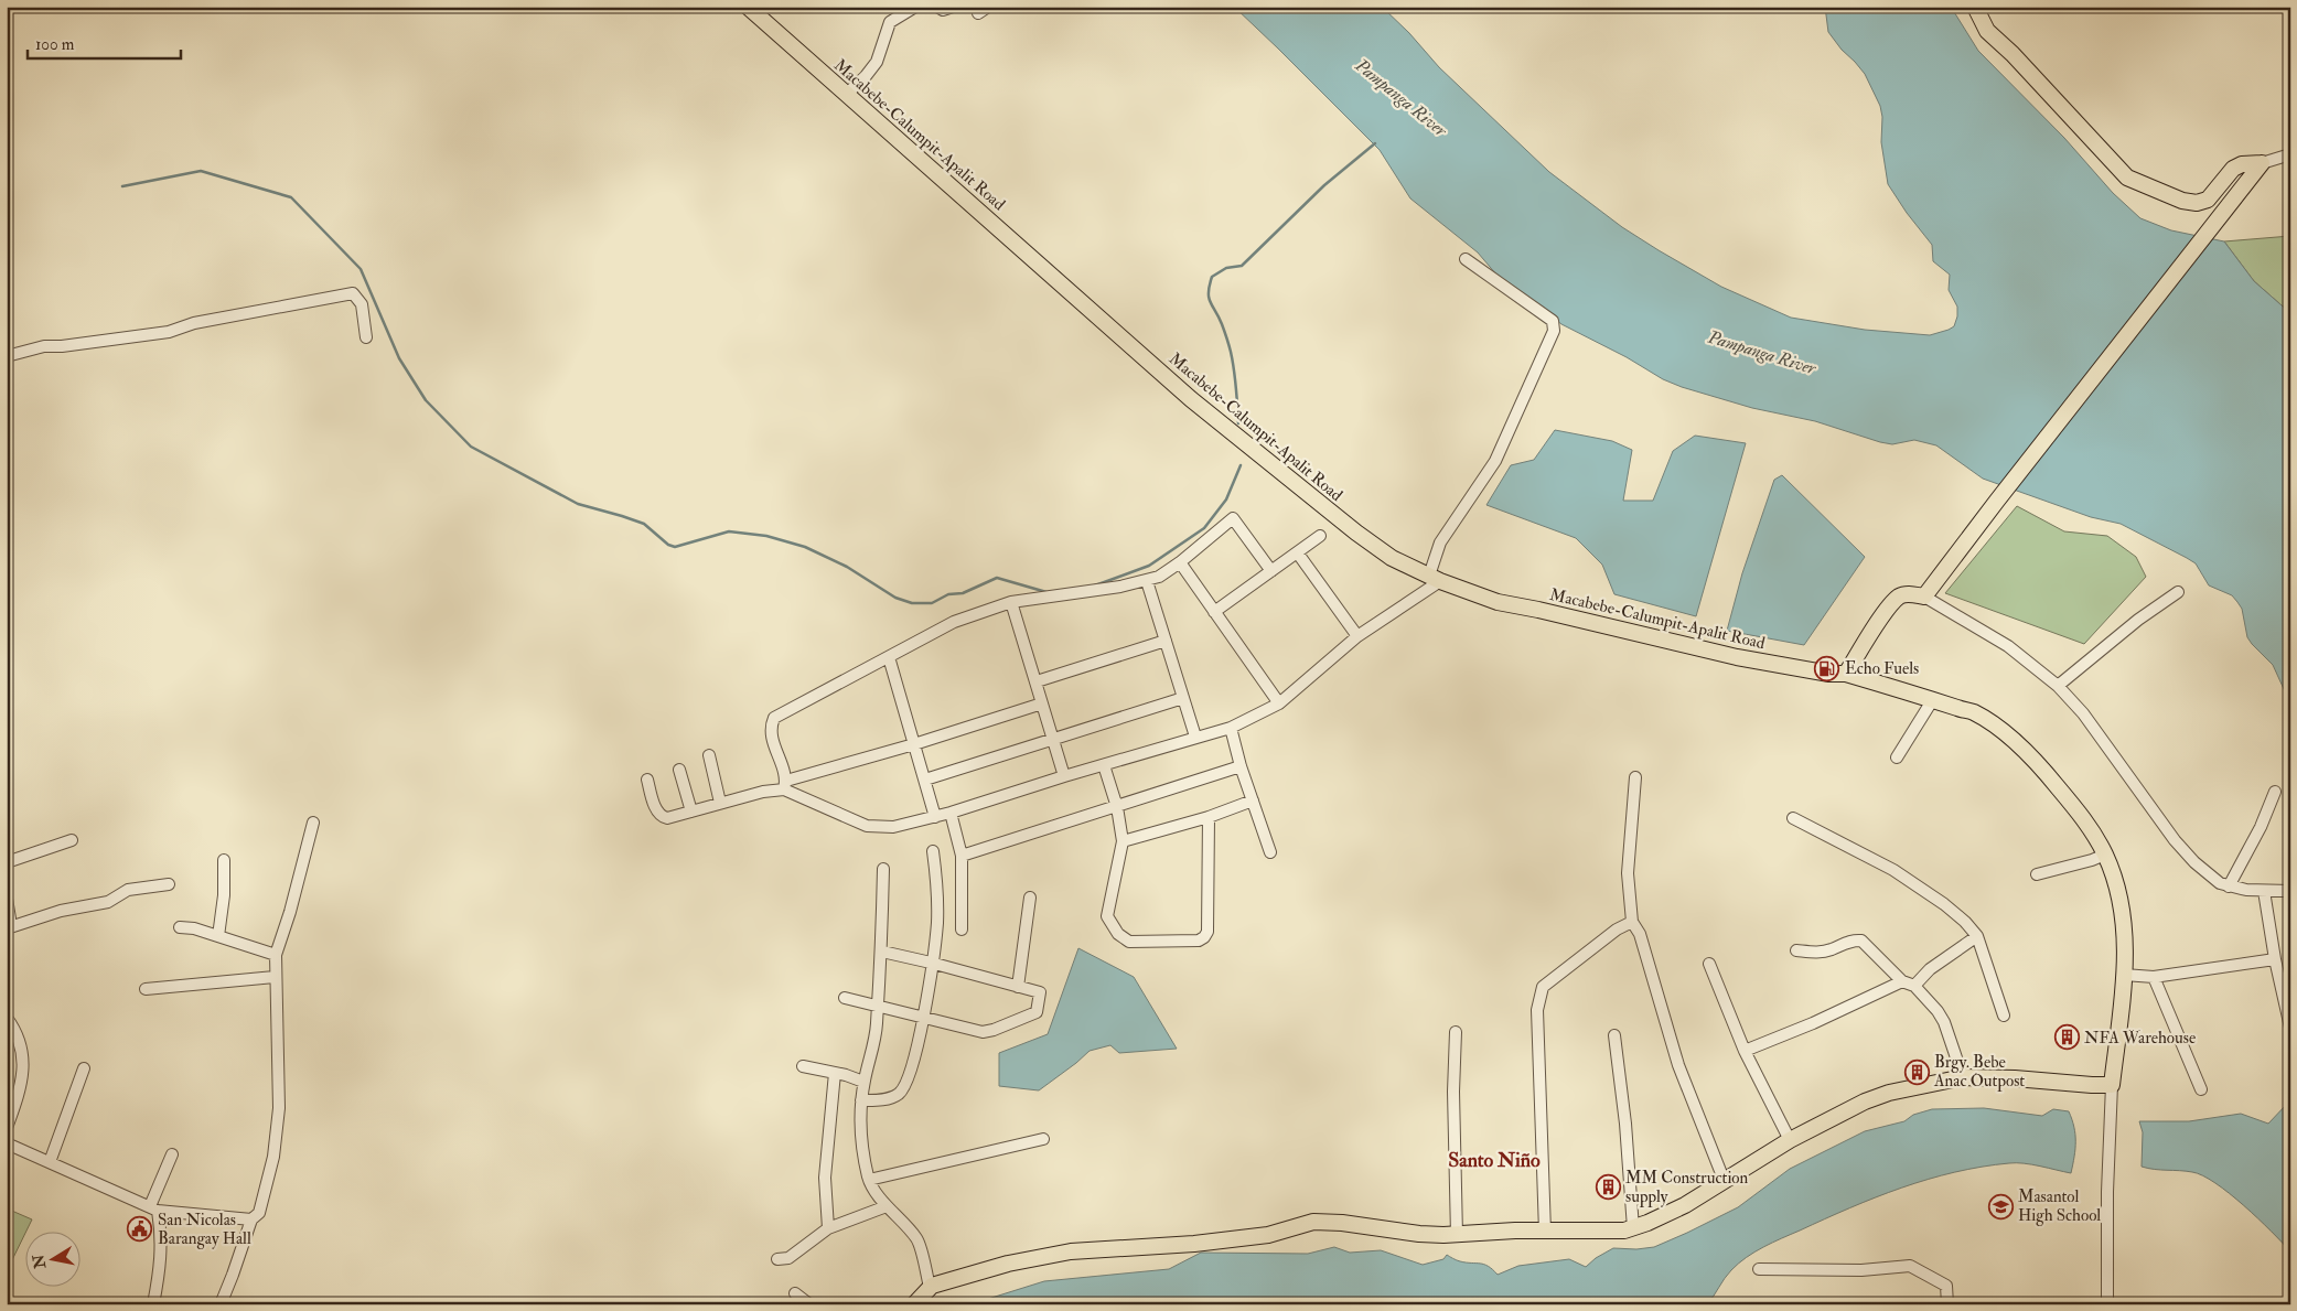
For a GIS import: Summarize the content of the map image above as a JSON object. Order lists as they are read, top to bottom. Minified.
{"streets":{"main road":["Macabebe-Calumpit-Apalit Road"]},"districts":["Santo Niño"],"water":["Pampanga River"],"places":{"fuel station":["Echo Fuels"],"building":["NFA Warehouse","Brgy. Bebe Anac Outpost","MM Construction supply"],"school or university":["Masantol High School"],"public building":["San Nicolas Barangay Hall"]},"scale_bar":"100 m","north":"left"}
